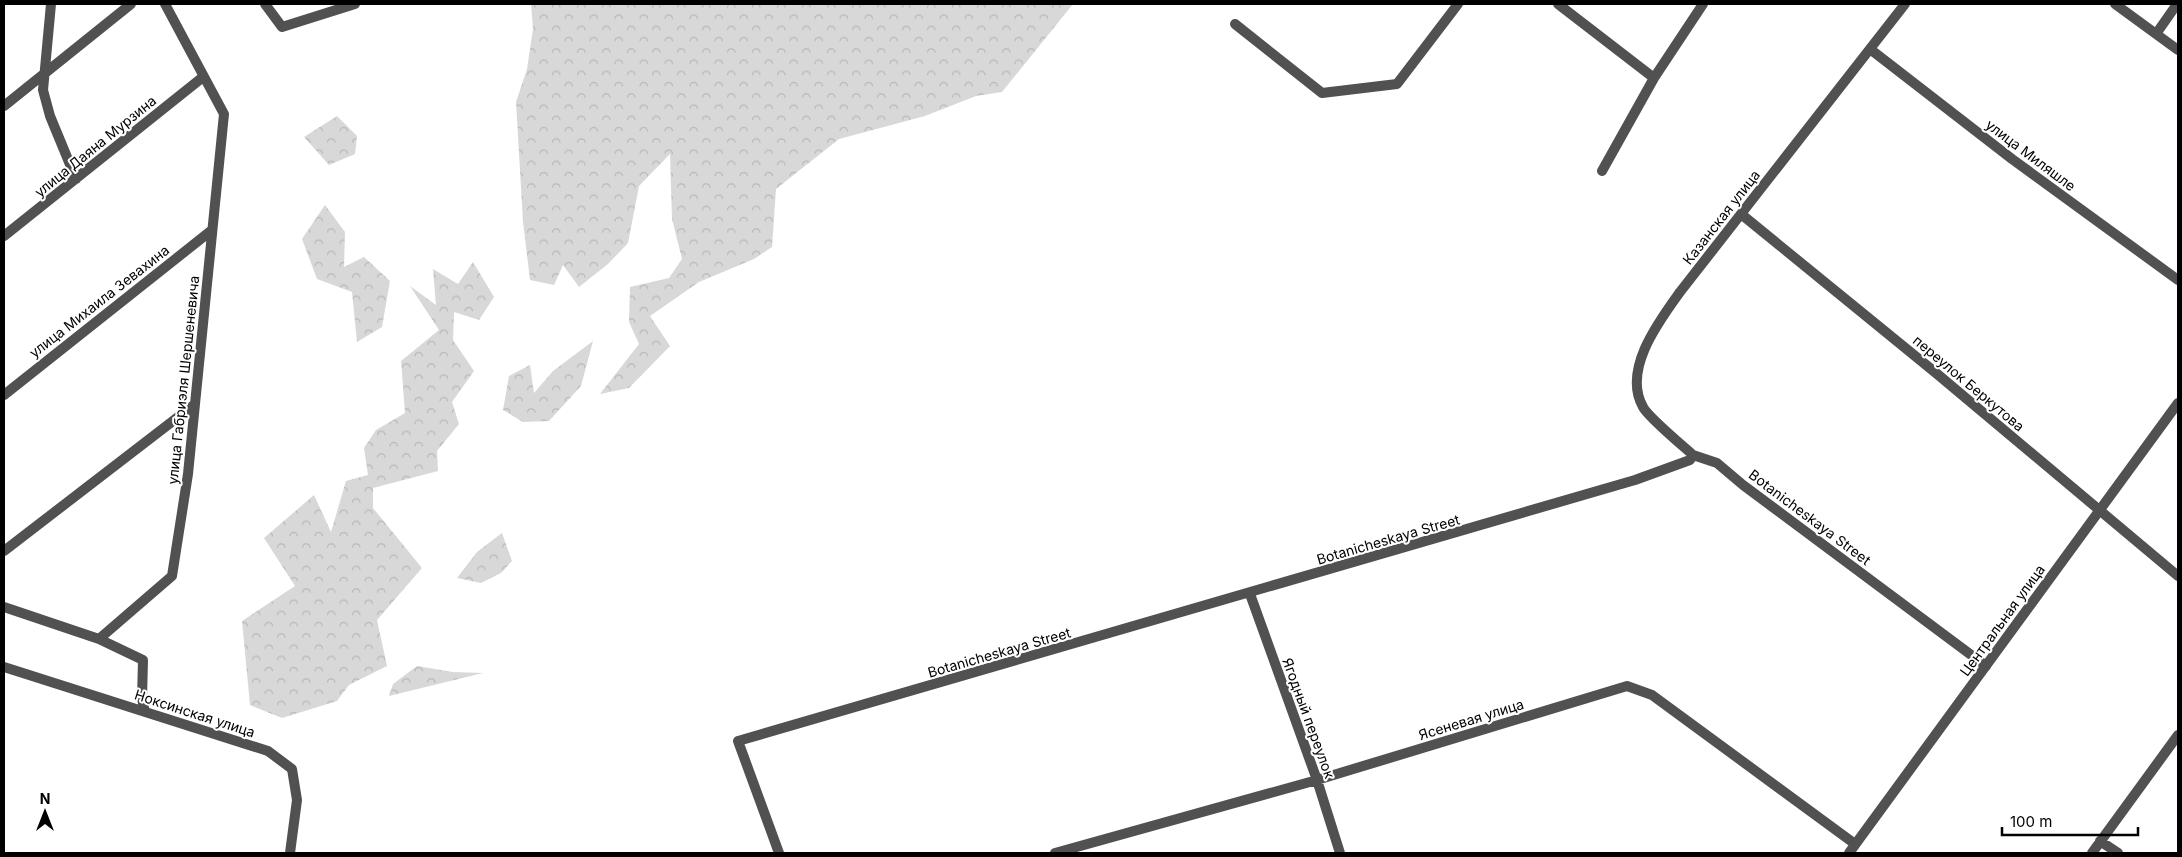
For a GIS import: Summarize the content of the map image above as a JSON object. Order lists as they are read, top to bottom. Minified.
{"streets":{"street":["улица Даяна Мурзина","улица Миляшле","Казанская улица","улица Михаила Зевахина","улица Габриэля Шершеневича","переулок Беркутова","Botanicheskaya Street","Центральная улица","Ноксинская улица","Ягодный переулок","Ясеневая улица"]},"crossings":[["улица Даяна Мурзина","улица Габриэля Шершеневича"],["улица Миляшле","Казанская улица"],["Казанская улица","переулок Беркутова"],["Казанская улица","Botanicheskaya Street"],["улица Михаила Зевахина","улица Габриэля Шершеневича"],["переулок Беркутова","Центральная улица"],["Botanicheskaya Street","Центральная улица"],["Botanicheskaya Street","Ягодный переулок"],["Центральная улица","Ясеневая улица"],["Ягодный переулок","Ясеневая улица"]],"scale_bar":"100 m","north":"top"}
